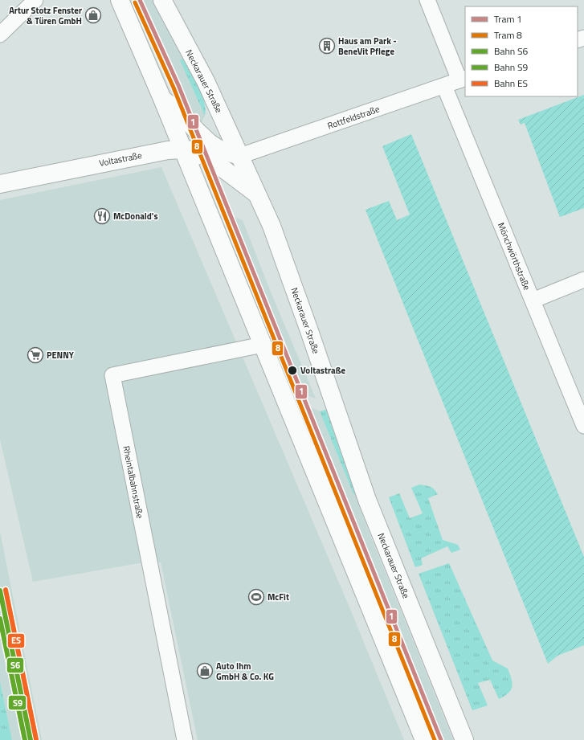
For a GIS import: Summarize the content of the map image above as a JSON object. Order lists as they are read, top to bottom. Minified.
{"streets":{"main road":["Neckarauer Straße","Voltastraße"],"street":["Rottfeldstraße","Mönchwörthstraße","Rheintalbahnstraße"]},"crossings":[["Neckarauer Straße","Rottfeldstraße"],["Neckarauer Straße","Voltastraße"],["Rottfeldstraße","Mönchwörthstraße"]],"places":{"shop":["Artur Stotz Fenster & Türen GmbH","Auto Ihm GmbH & Co. KG"],"building":["Haus am Park - BeneVit Pflege"],"restaurant":["McDonald's"],"supermarket":["PENNY"],"other":["Voltastraße"],"sports":["McFit"]},"lines":["tram line 1","tram line 8","rail line ES","rail line S6","rail line S9"],"legend":["Tram 1","Tram 8","Bahn S6","Bahn S9","Bahn ES"]}
